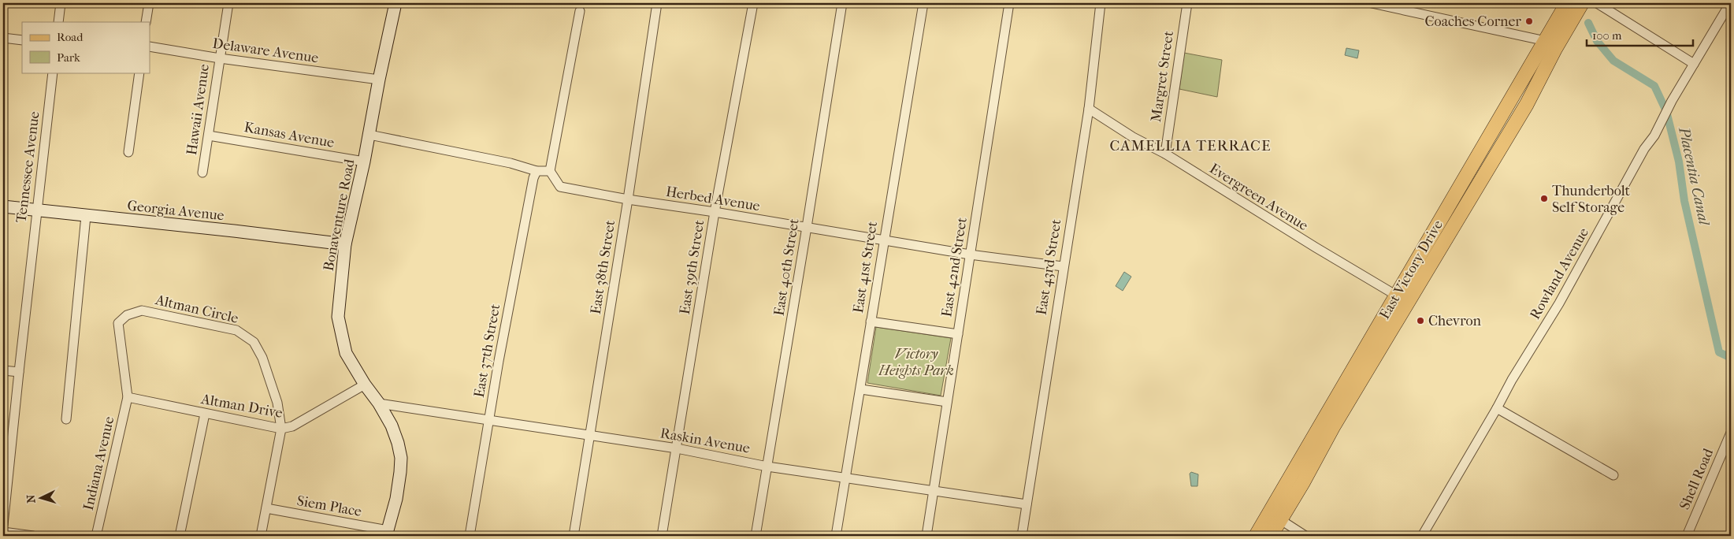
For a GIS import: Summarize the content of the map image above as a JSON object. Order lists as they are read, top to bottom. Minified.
{"streets":{"main road":["East Victory Drive"],"street":["Delaware Avenue","Margret Street","Hawaii Avenue","Kansas Avenue","Tennessee Avenue","Evergreen Avenue","Herbed Avenue","Georgia Avenue","Bonaventure Road","East 38th Street","East 39th Street","East 40th Street","East 41st Street","East 42nd Street","East 43rd Street","Rowland Avenue","Altman Circle","East 37th Street","Altman Drive","Raskin Avenue","Indiana Avenue","Shell Road","Siem Place"]},"crossings":[["Delaware Avenue","Hawaii Avenue"],["Delaware Avenue","Bonaventure Road"],["Margret Street","Evergreen Avenue"],["Hawaii Avenue","Kansas Avenue"],["Kansas Avenue","Bonaventure Road"],["Tennessee Avenue","Georgia Avenue"],["Evergreen Avenue","East 43rd Street"],["Evergreen Avenue","East Victory Drive"],["Herbed Avenue","East 38th Street"],["Herbed Avenue","East 39th Street"],["Herbed Avenue","East 40th Street"],["Herbed Avenue","East 41st Street"],["Herbed Avenue","East 42nd Street"],["Herbed Avenue","East 43rd Street"],["Georgia Avenue","Bonaventure Road"],["Bonaventure Road","Altman Drive"],["Bonaventure Road","Raskin Avenue"],["Bonaventure Road","Siem Place"],["East 38th Street","Raskin Avenue"],["East 39th Street","Raskin Avenue"],["East 40th Street","Raskin Avenue"],["East 41st Street","Raskin Avenue"],["East 42nd Street","Raskin Avenue"],["East 43rd Street","Raskin Avenue"],["Altman Circle","Altman Drive"],["Altman Circle","Indiana Avenue"],["East 37th Street","Raskin Avenue"],["Altman Drive","Indiana Avenue"]],"districts":["CAMELLIA TERRACE"],"water":["Placentia Canal"],"parks":["Victory Heights Park"],"places":["Coaches Corner","Thunderbolt Self Storage","Chevron"],"legend":["Road","Park"],"scale_bar":"100 m","north":"left"}
